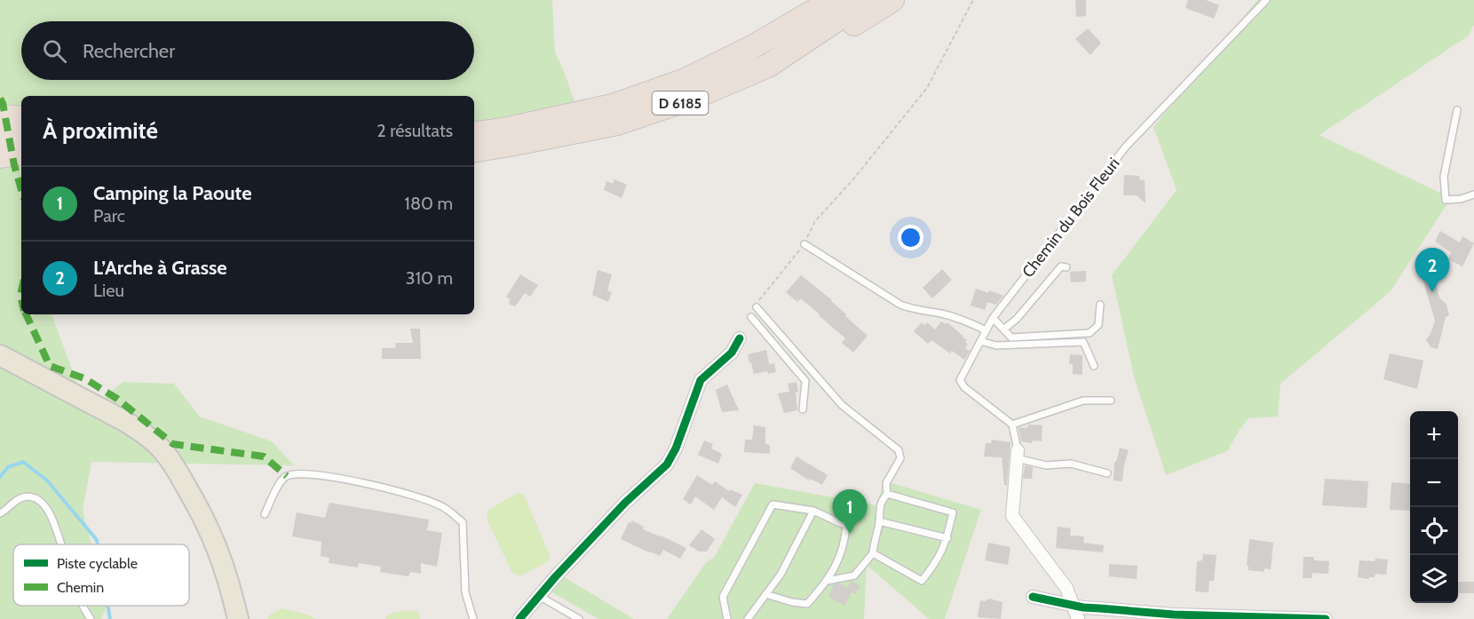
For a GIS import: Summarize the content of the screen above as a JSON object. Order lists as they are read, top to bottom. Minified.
{"streets":{"highway":["D 6185"],"lane":["Chemin du Bois Fleuri"]},"legend":["Piste cyclable","Chemin"],"page":{"search":"Rechercher","heading":["À proximité","2 résultats"],"list":[{"mark":"1","name":"Camping la Paoute","note":"Parc","value":"180 m"},{"mark":"2","name":"L’Arche à Grasse","note":"Lieu","value":"310 m"}],"pins":["2","1"],"map_buttons":["+","−"]}}
